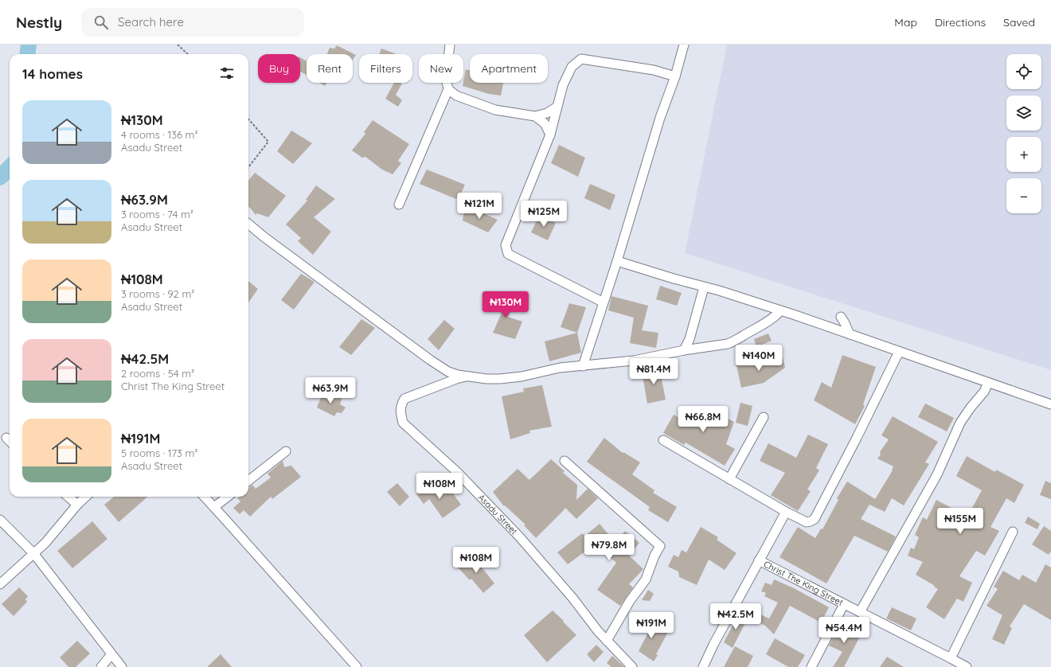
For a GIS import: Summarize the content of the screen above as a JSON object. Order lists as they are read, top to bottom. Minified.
{"streets":{"street":["Asadu Street","Christ The King Street"]},"page":{"header":"Nestly","search":"Search here","nav":["Map","Directions","Saved"],"map_buttons":["+","−"],"chip":["Buy","Rent","Filters","New","Apartment"],"heading":"14 homes","list":[{"name":"₦130M","note":"4 rooms · 136 m² · Asadu Street"},{"name":"₦63.9M","note":"3 rooms · 74 m² · Asadu Street"},{"name":"₦108M","note":"3 rooms · 92 m² · Asadu Street"},{"name":"₦42.5M","note":"2 rooms · 54 m² · Christ The King Street"},{"name":"₦191M","note":"5 rooms · 173 m² · Asadu Street"}],"price":["₦121M","₦125M","₦130M","₦140M","₦81.4M","₦63.9M","₦66.8M","₦108M","₦155M","₦79.8M","₦108M","₦42.5M","₦191M","₦54.4M"]}}
